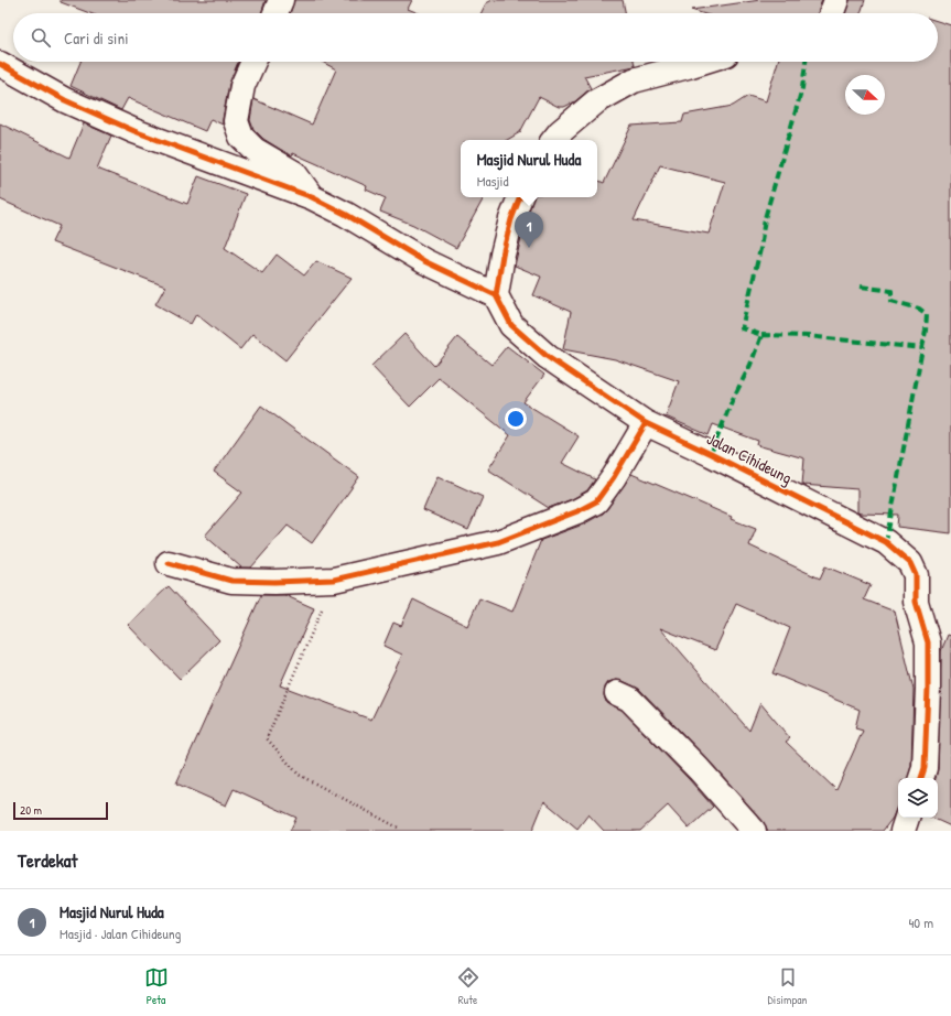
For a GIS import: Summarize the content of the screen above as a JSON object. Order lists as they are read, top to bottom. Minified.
{"streets":{"street":["Jalan Cihideung"]},"scale_bar":"20 m","north":"right","page":{"search":"Cari di sini","popup":["Masjid Nurul Huda","Masjid"],"pins":"1","scale":"20 m","heading":"Terdekat","list":[{"mark":"1","name":"Masjid Nurul Huda","note":"Masjid · Jalan Cihideung","value":"40 m"}],"nav":["Peta","Rute","Disimpan"]}}
